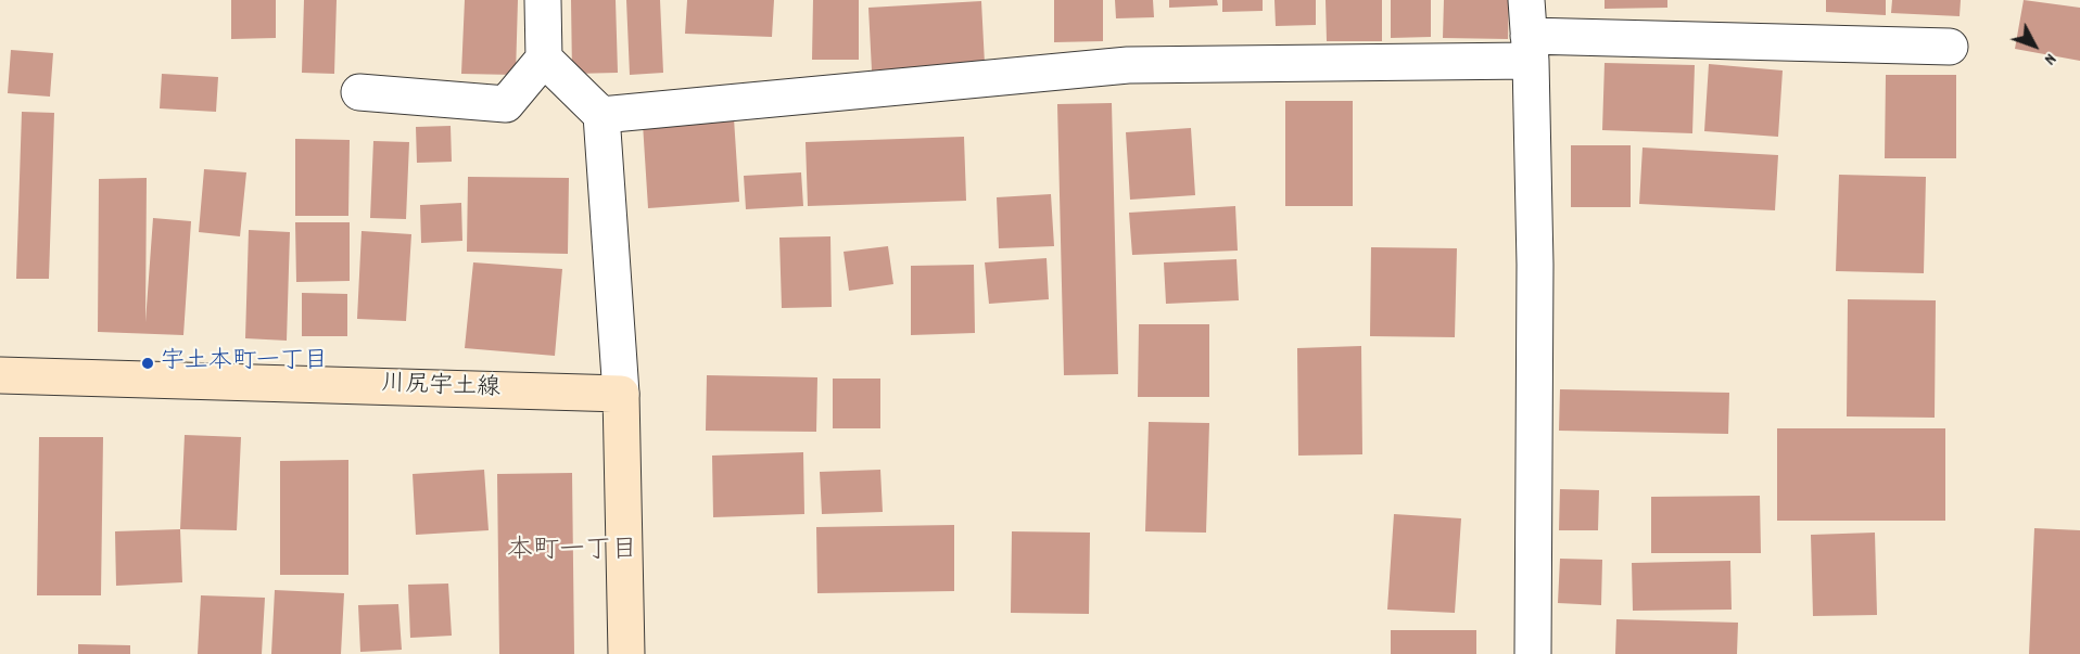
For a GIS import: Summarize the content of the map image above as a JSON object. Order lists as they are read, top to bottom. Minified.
{"streets":{"main road":["川尻宇土線"]},"districts":["本町一丁目"],"places":["宇土本町一丁目"],"north":"bottom right"}
